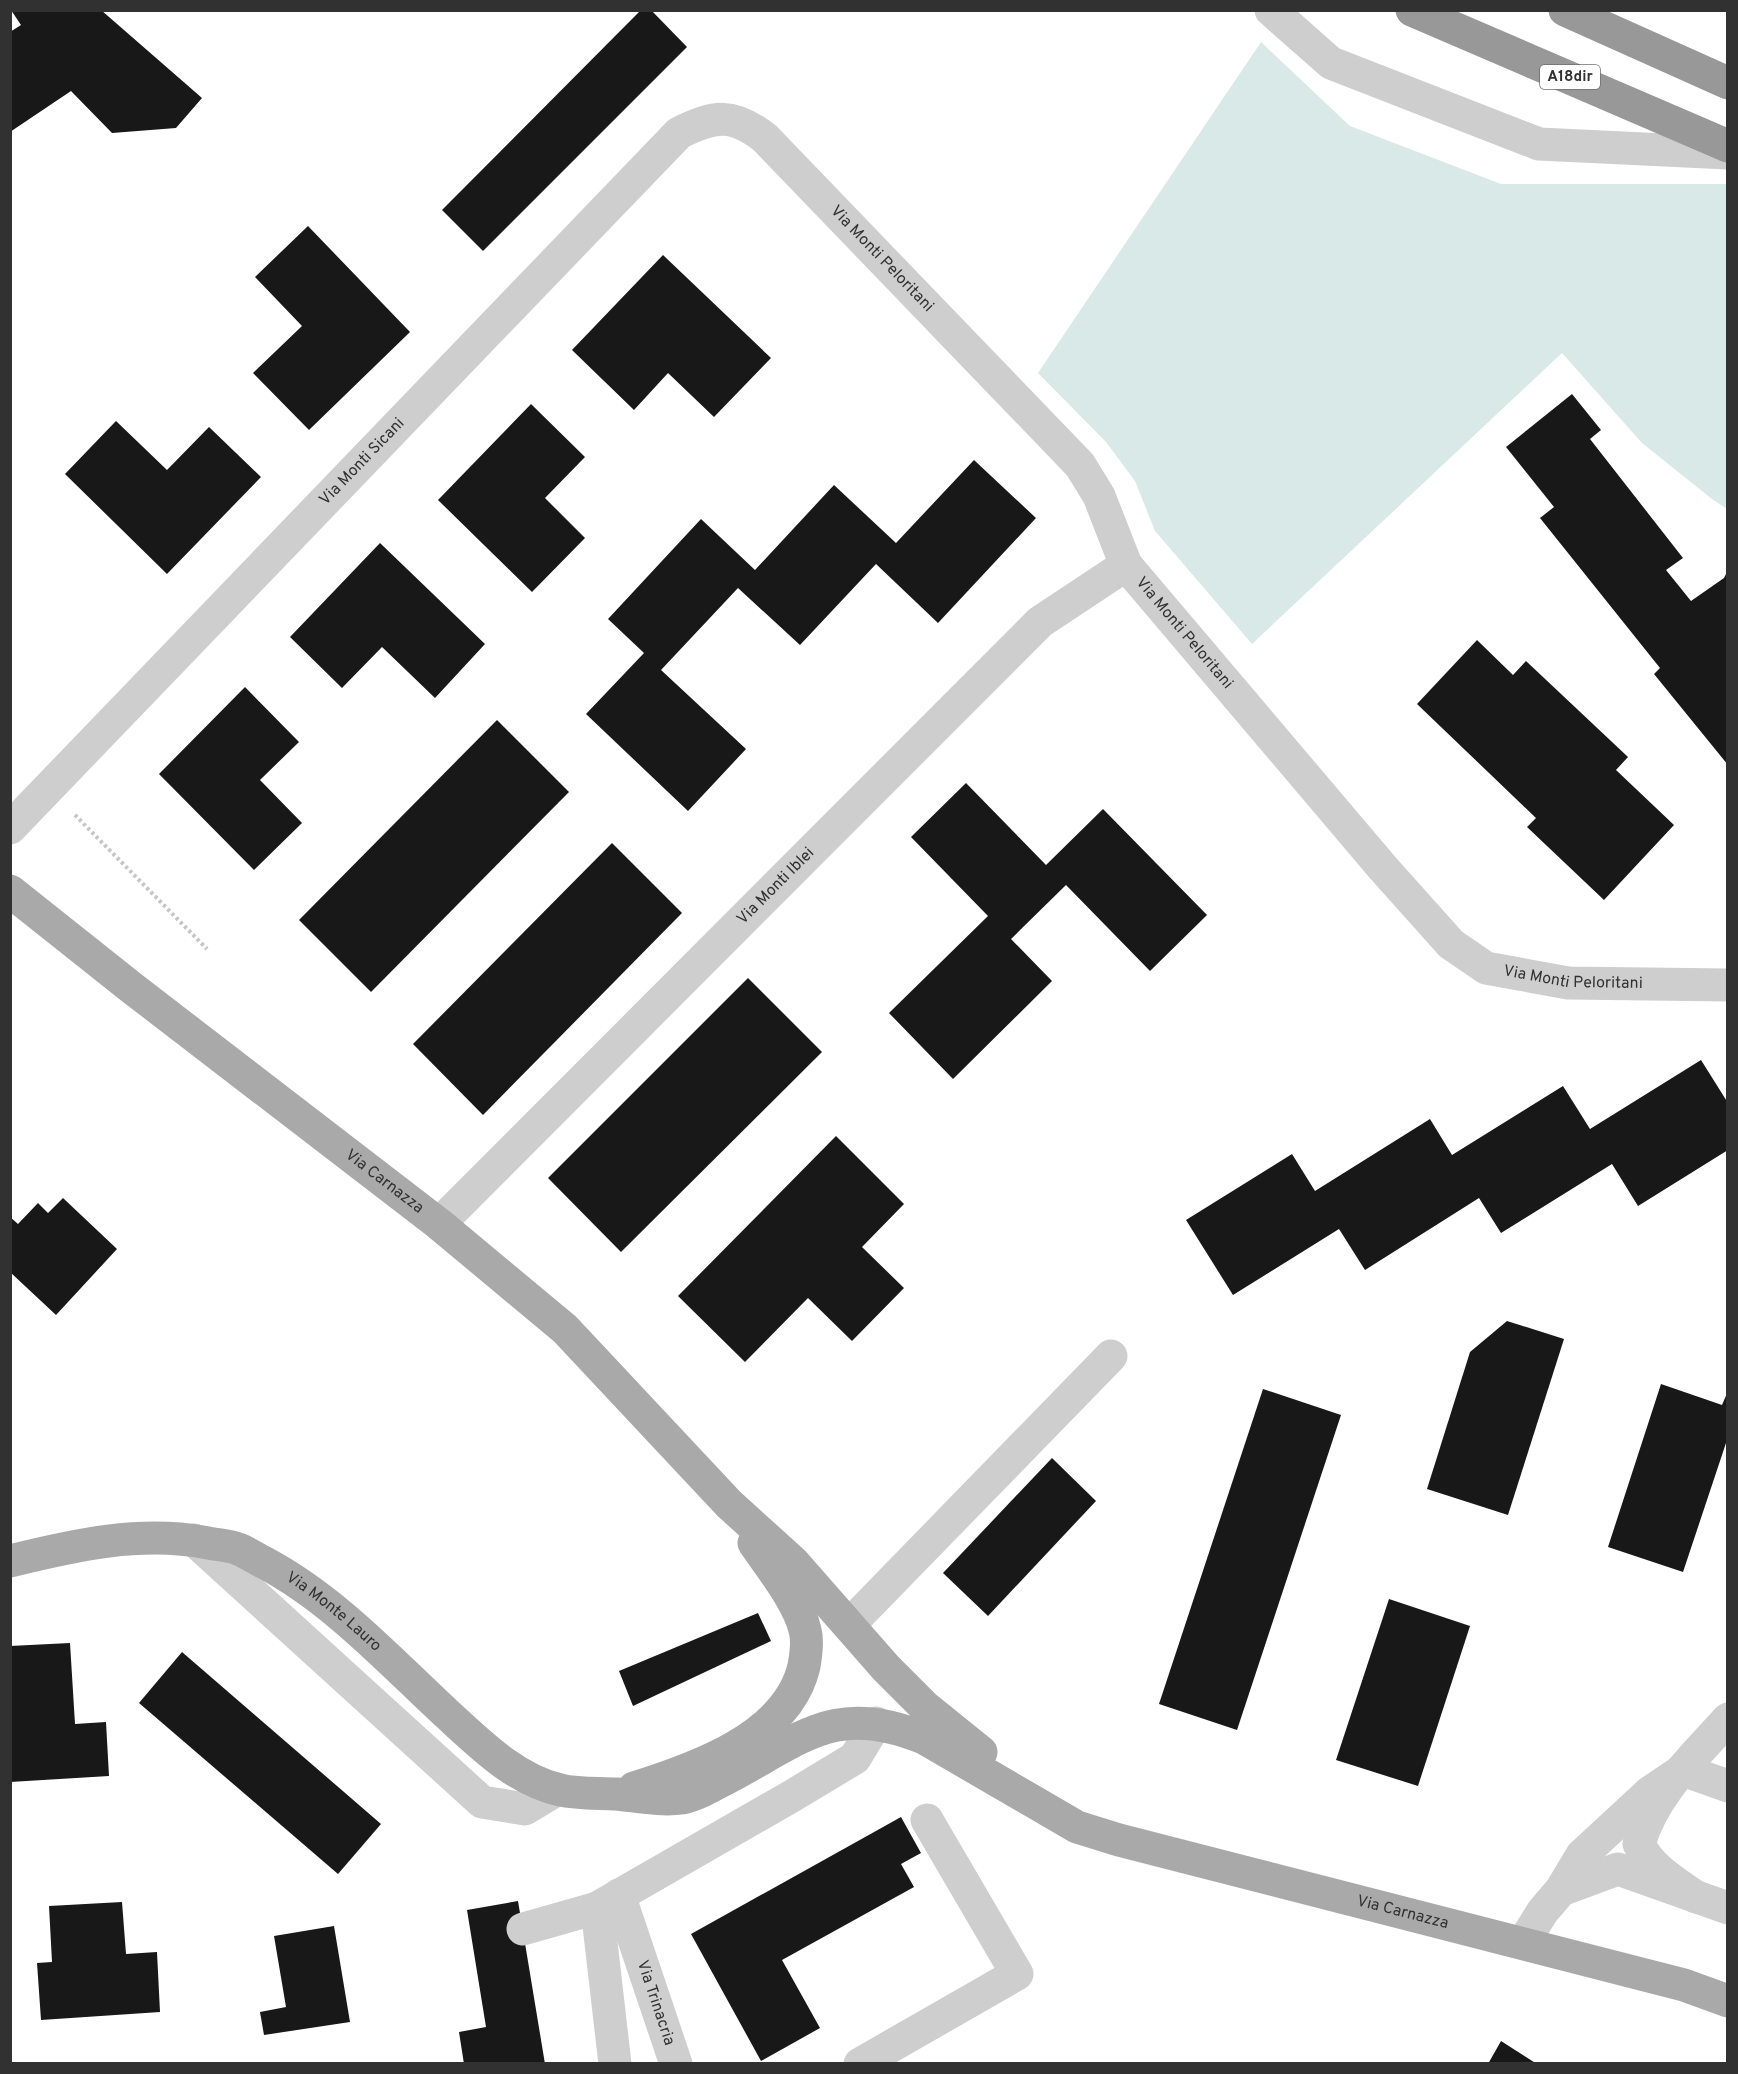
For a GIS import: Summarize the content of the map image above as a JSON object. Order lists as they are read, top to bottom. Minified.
{"streets":{"highway":["A18dir"],"main road":["Via Carnazza","Via Monte Lauro"],"street":["Via Monti Peloritani","Via Monti Sicani","Via Monti Iblei","Via Trinacria"]},"crossings":[["Via Monti Peloritani","Via Monti Sicani"],["Via Monti Peloritani","Via Monti Iblei"],["Via Monti Iblei","Via Carnazza"]]}
